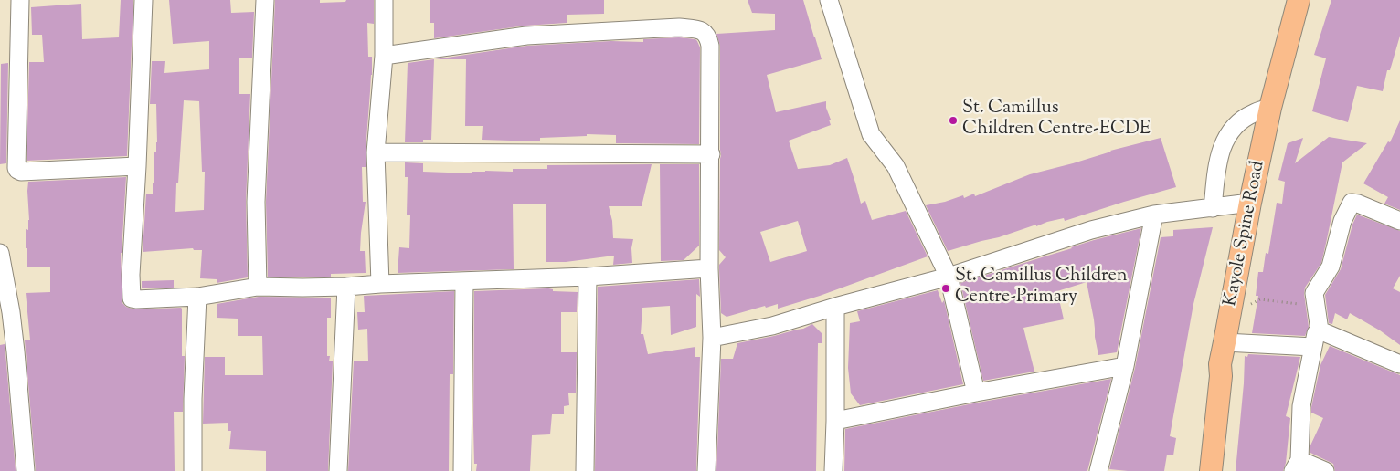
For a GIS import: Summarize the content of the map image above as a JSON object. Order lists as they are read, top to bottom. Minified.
{"streets":{"main road":["Kayole Spine Road"]},"places":["St. Camillus Children Centre-ECDE","St. Camillus Children Centre-Primary"]}
